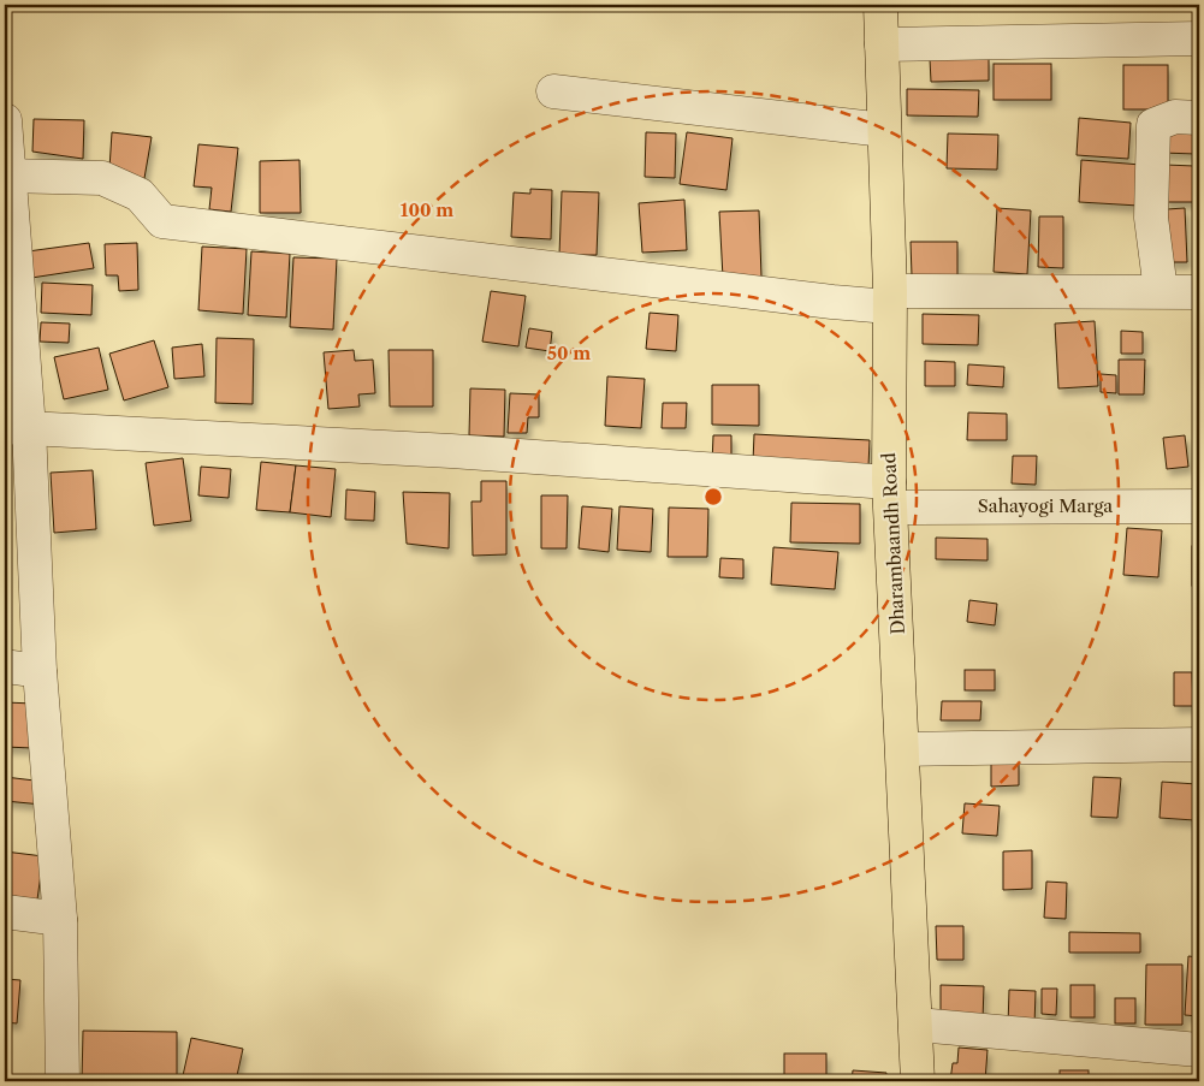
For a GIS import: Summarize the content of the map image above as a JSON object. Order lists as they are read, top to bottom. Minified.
{"streets":{"main road":["Dharambaandh Road"],"street":["Sahayogi Marga"]},"crossings":[["Sahayogi Marga","Dharambaandh Road"]],"rings":["100 m","50 m"]}
